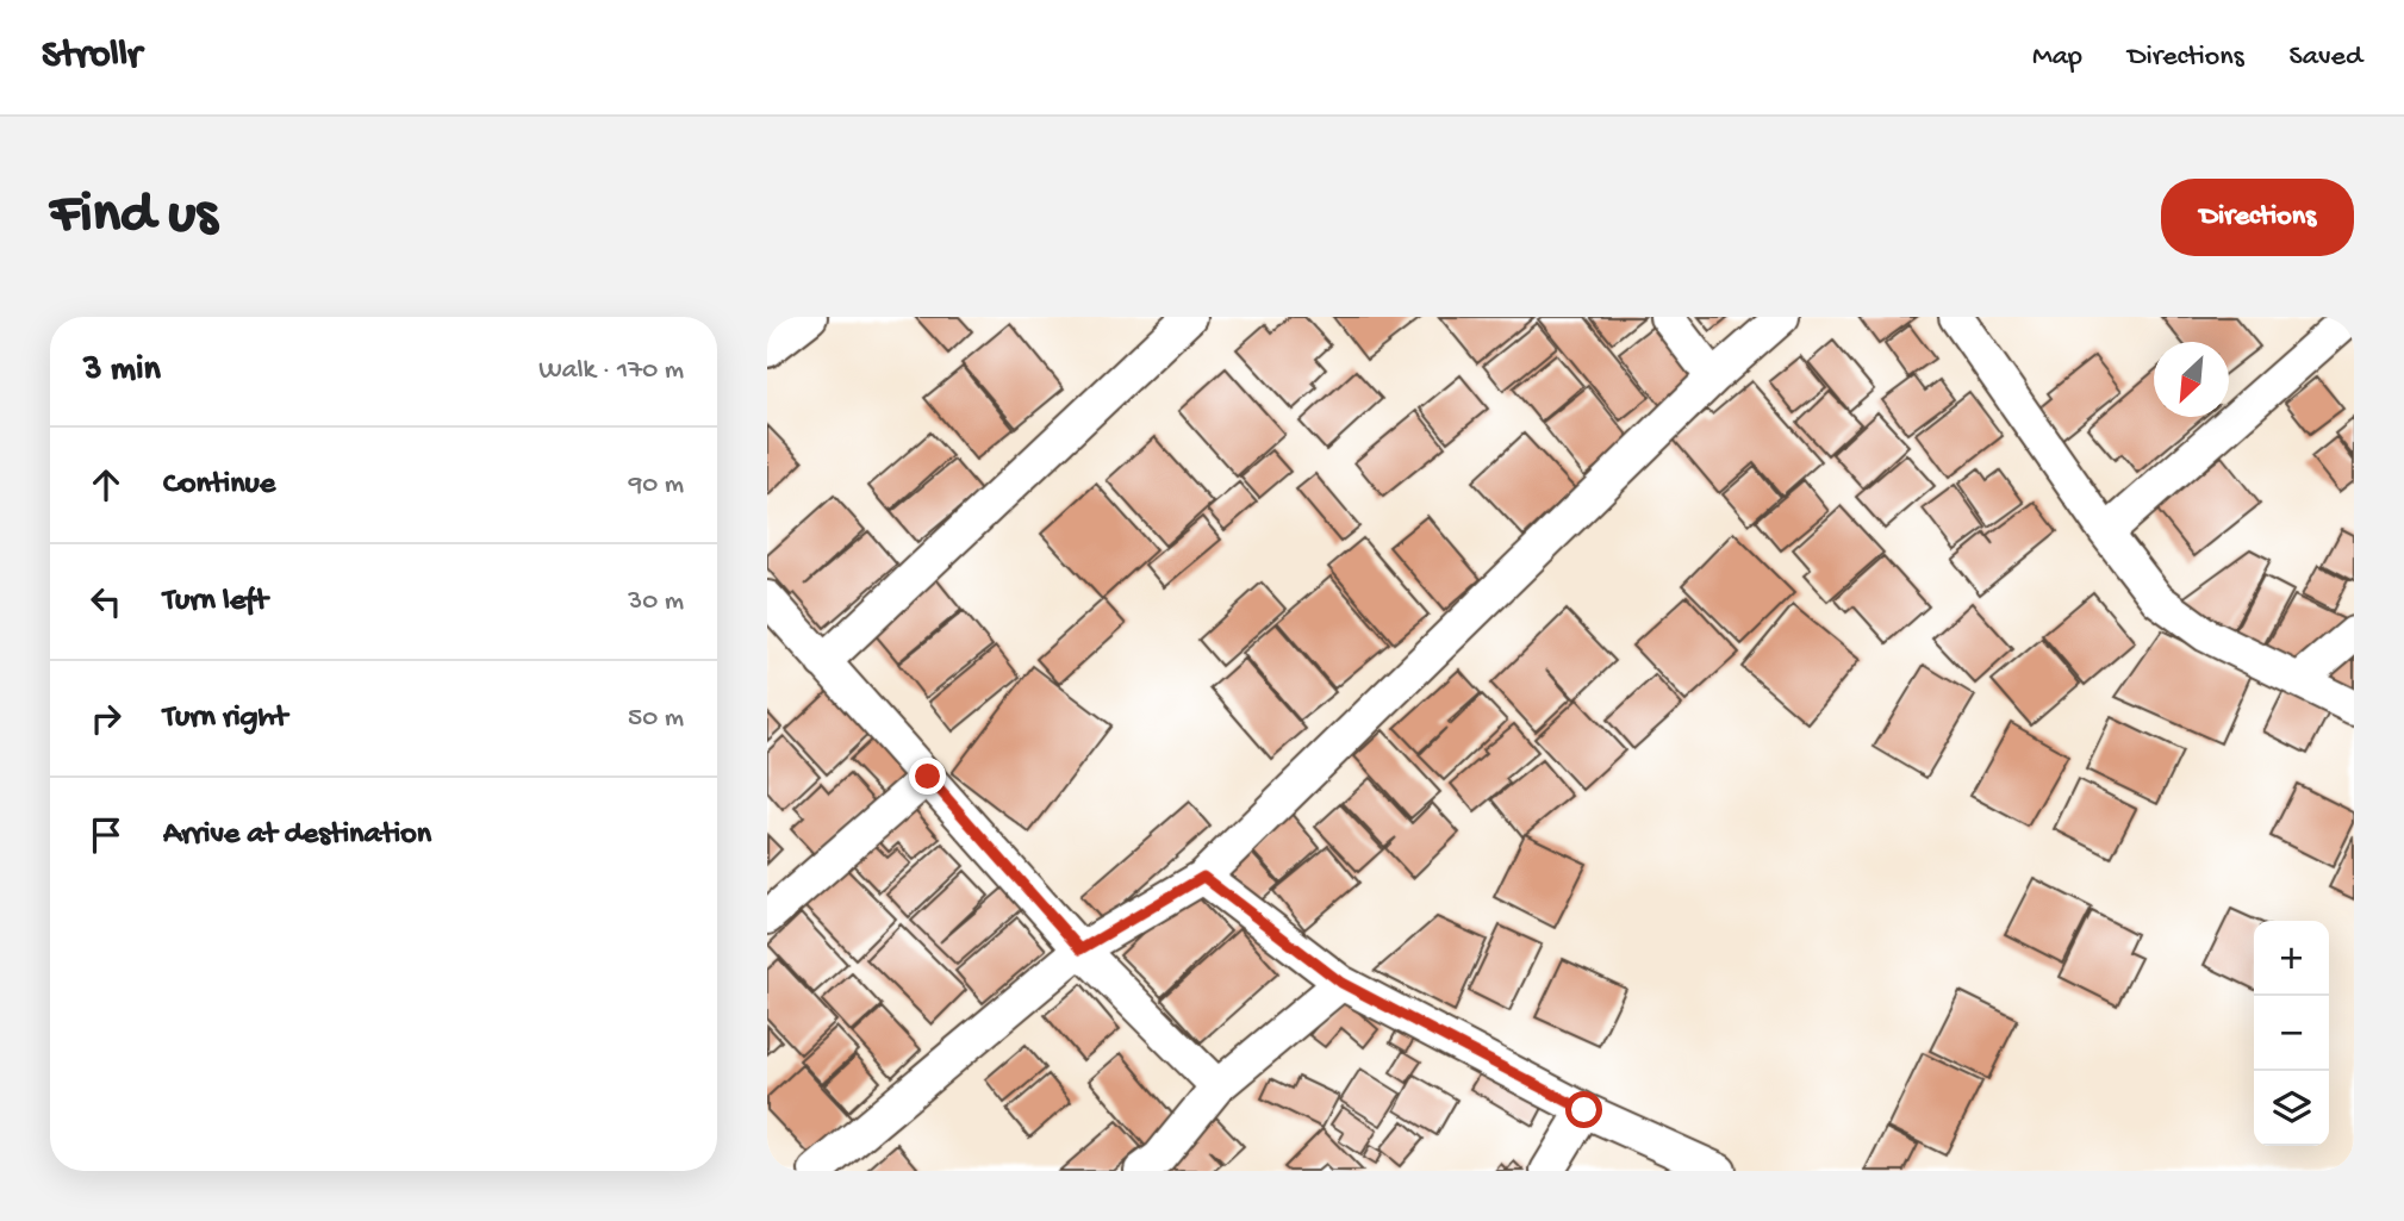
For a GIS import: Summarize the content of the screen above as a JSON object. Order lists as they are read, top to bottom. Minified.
{"north":"bottom left","page":{"header":"Strollr","nav":["Map","Directions","Saved"],"buttons":"Directions","title":"Find us","heading":["3 min","Walk · 170 m"],"list":[["Continue","90 m"],["Turn left","30 m"],["Turn right","50 m"],"Arrive at destination"],"map_buttons":["+","−"]}}
